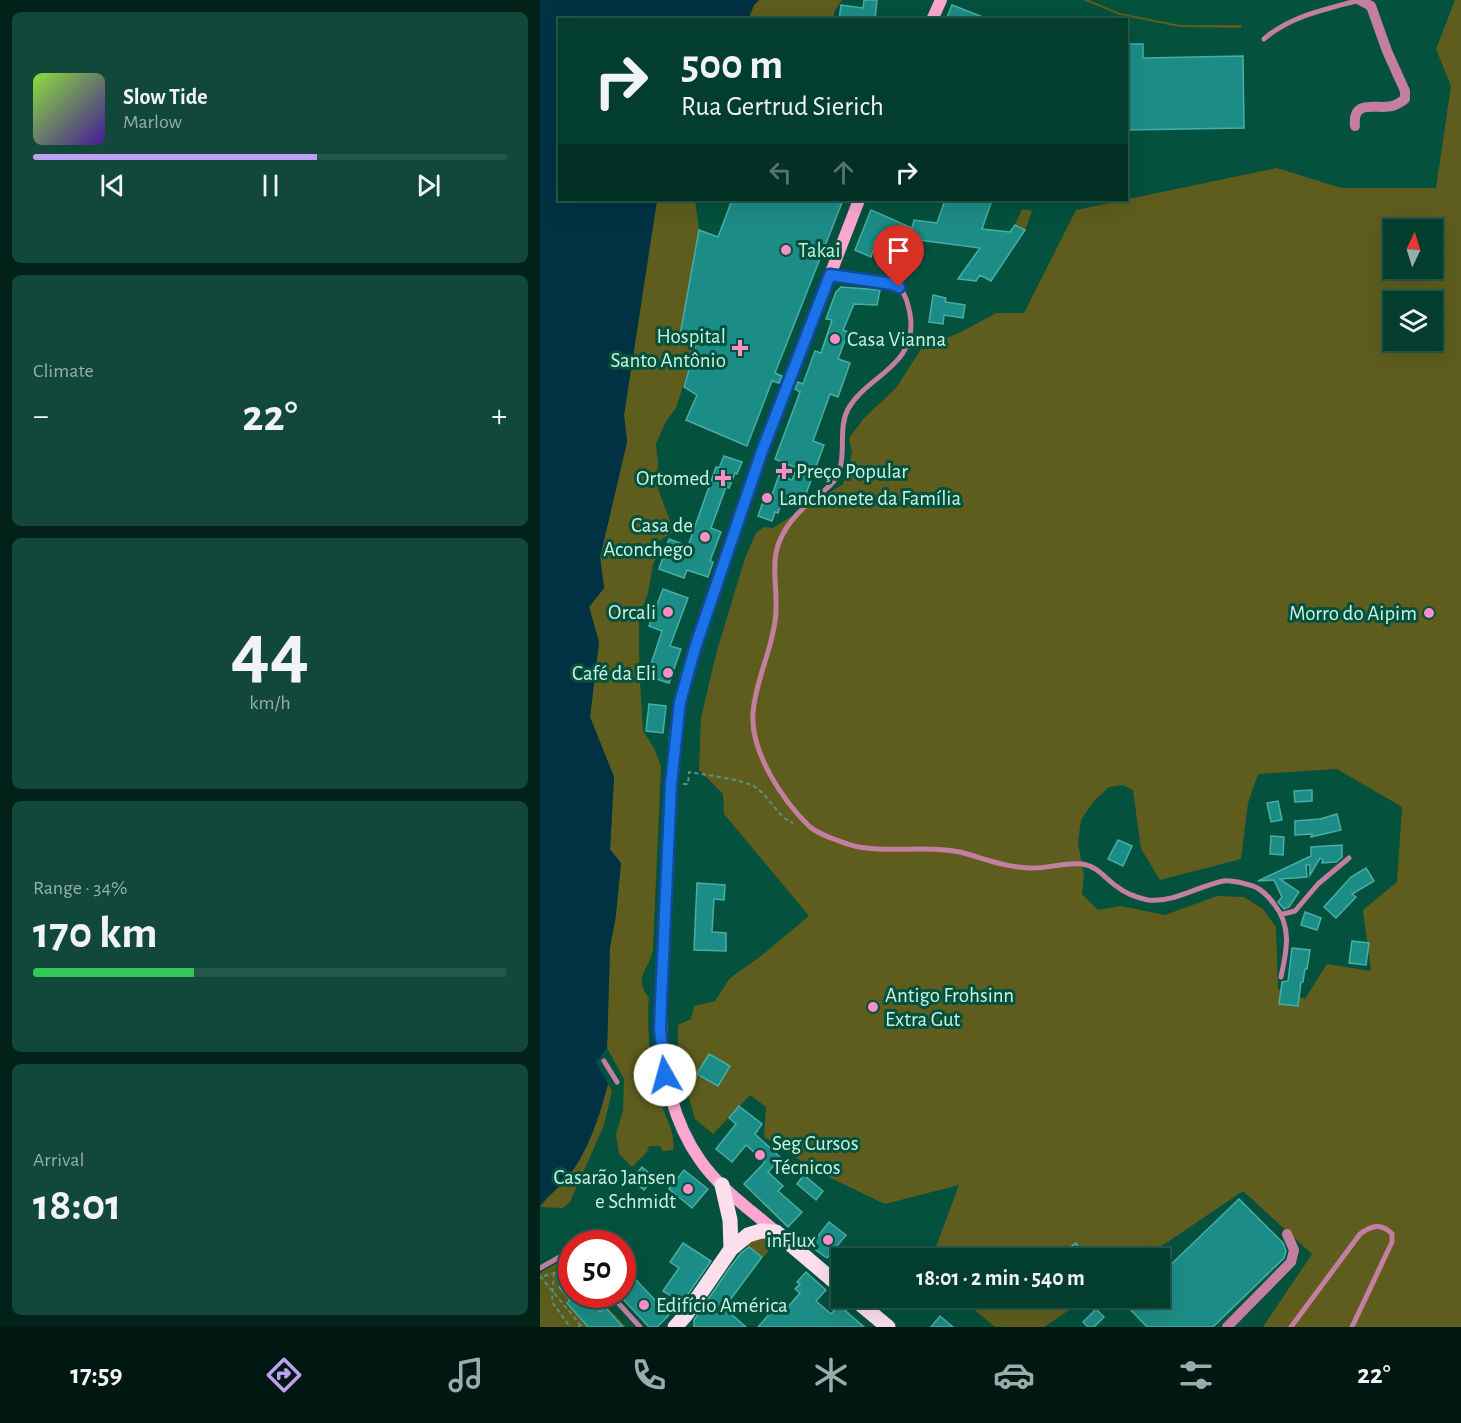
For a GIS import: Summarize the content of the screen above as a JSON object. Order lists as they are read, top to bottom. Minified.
{"places":{"other":["Takai","Casa Vianna","Lanchonete da Família","Casa de Aconchego","Orcali","Morro do Aipim","Café da Eli","Antigo Frohsinn Extra Gut","Seg Cursos Técnicos","Casarão Jansen e Schmidt","inFlux","Edifício América"],"health":["Hospital Santo Antônio","Preço Popular","Ortomed"]},"north":"top","page":{"turn":["500 m","Rua Gertrud Sierich"],"song":["Slow Tide","Marlow"],"tile":["Climate",["44","km/h"],["Range · 34%","170 km"],["Arrival","18:01"]],"heat":["−","22°","+"],"limit":"50","trip":"18:01 · 2 min · 540 m","tabs":["17:59","22°"]}}
